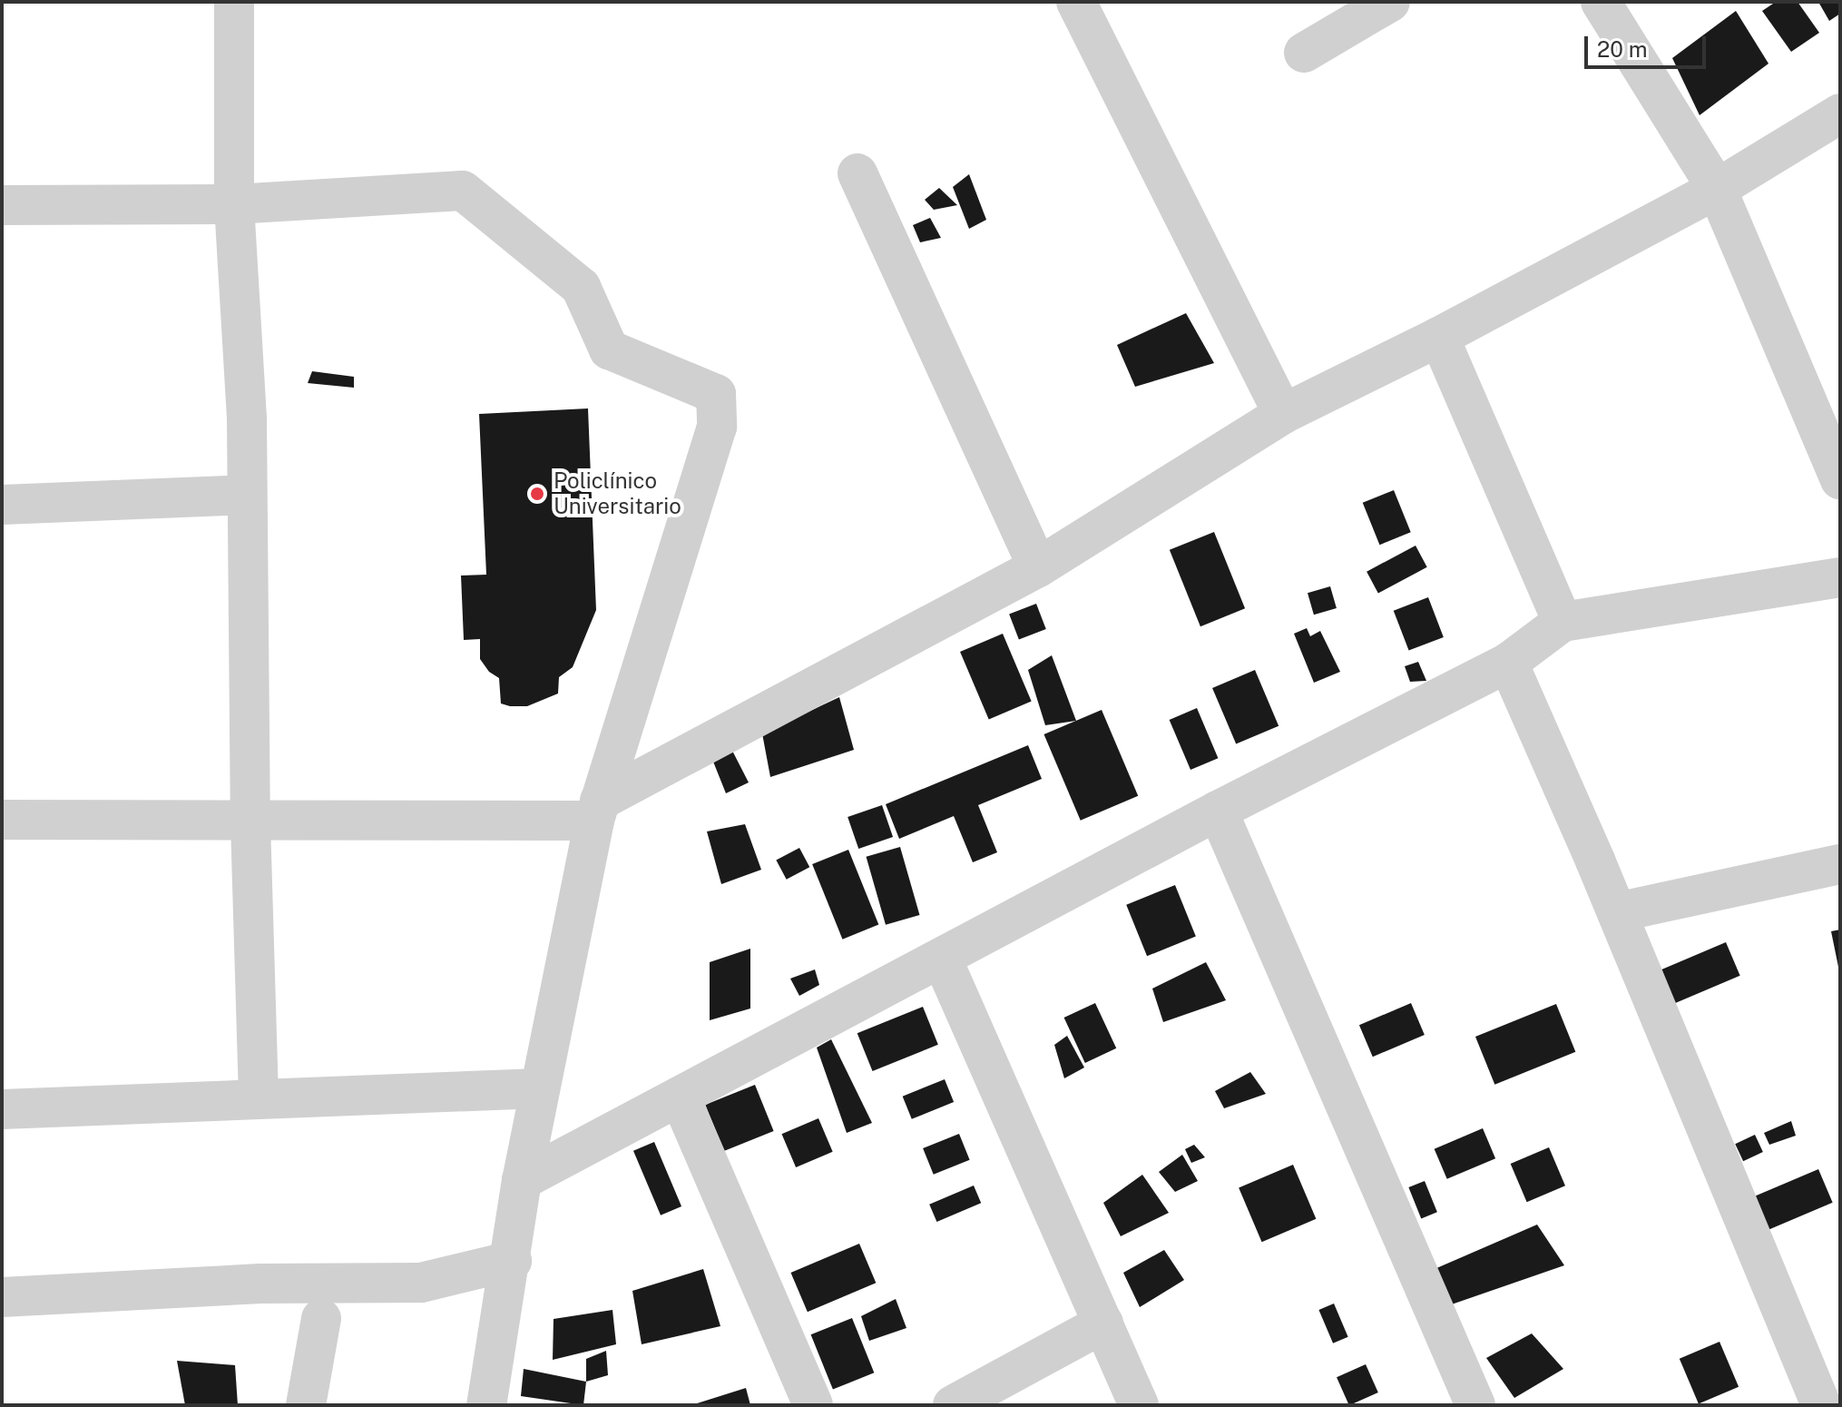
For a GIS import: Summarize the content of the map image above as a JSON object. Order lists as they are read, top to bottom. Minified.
{"places":["Policlínico Universitario"],"scale_bar":"20 m"}
